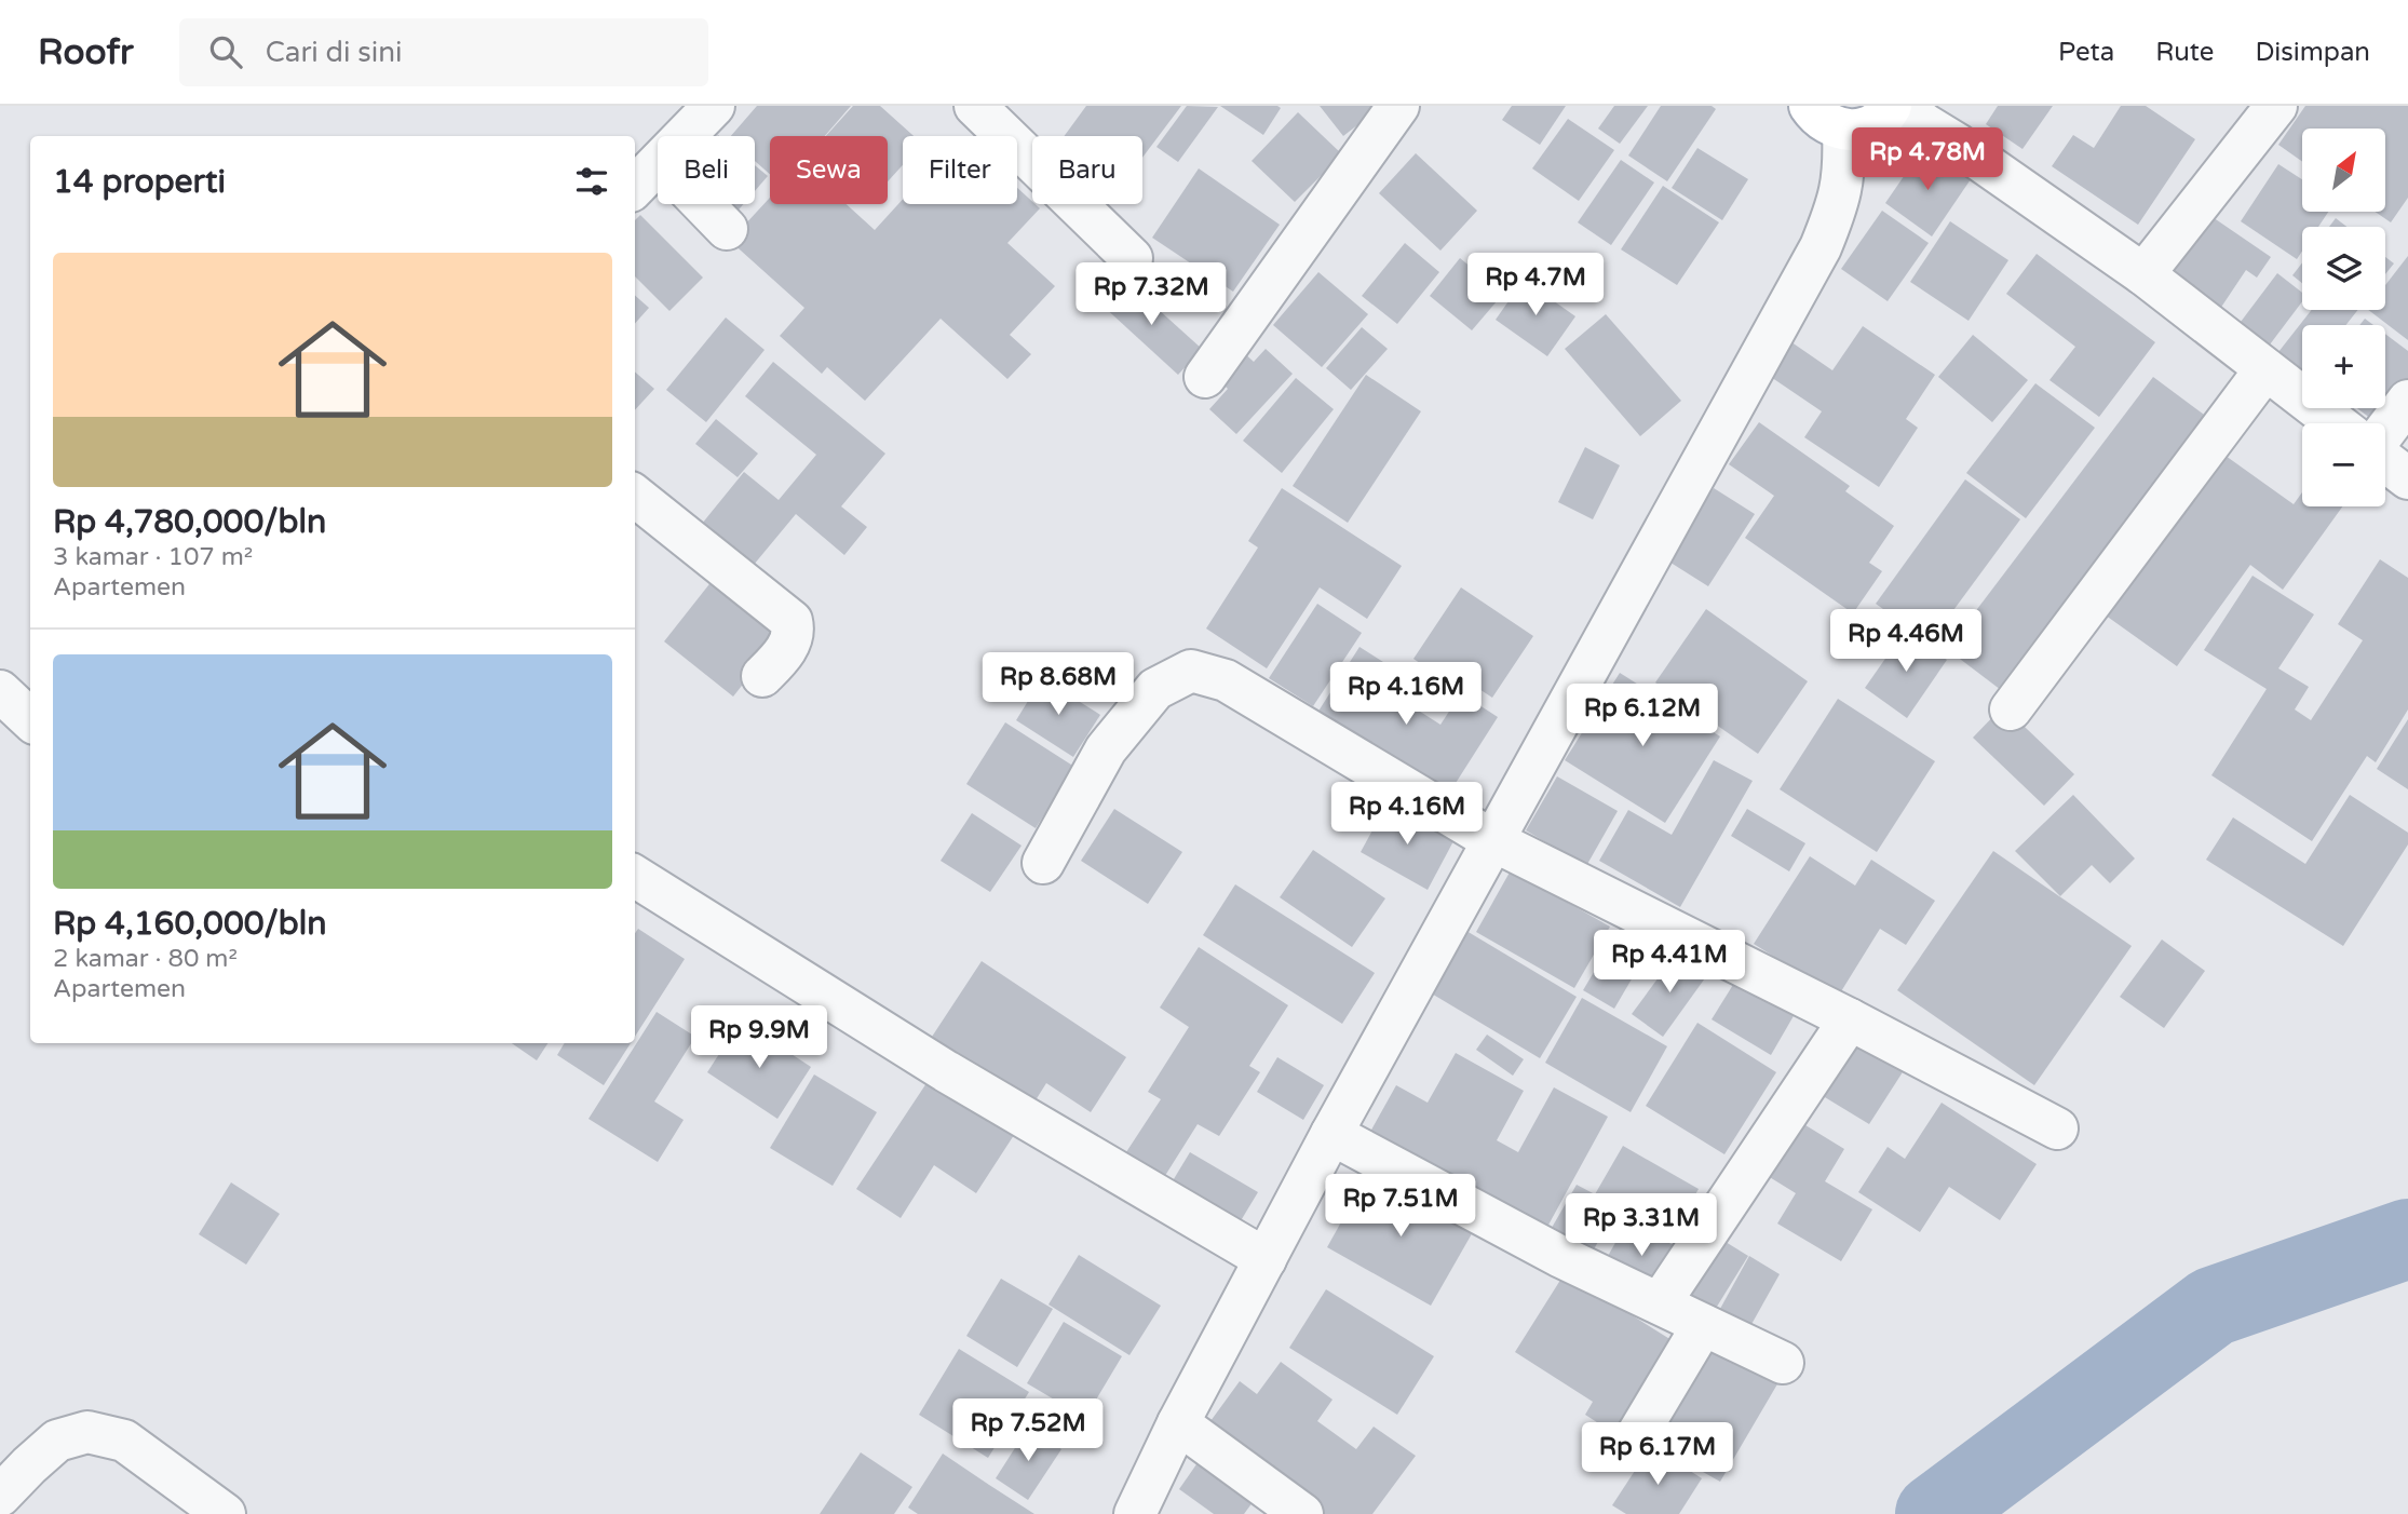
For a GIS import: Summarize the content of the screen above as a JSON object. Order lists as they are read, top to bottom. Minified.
{"north":"top right","page":{"header":"Roofr","search":"Cari di sini","nav":["Peta","Rute","Disimpan"],"price":["Rp 4.78M","Rp 4.7M","Rp 7.32M","Rp 4.46M","Rp 8.68M","Rp 4.16M","Rp 6.12M","Rp 4.16M","Rp 4.41M","Rp 9.9M","Rp 7.51M","Rp 3.31M","Rp 7.52M","Rp 6.17M"],"map_buttons":["+","−"],"chip":["Beli","Sewa","Filter","Baru"],"heading":"14 properti","list":[{"name":"Rp 4,780,000/bln","note":"3 kamar · 107 m² · Apartemen"},{"name":"Rp 4,160,000/bln","note":"2 kamar · 80 m² · Apartemen"}]}}
